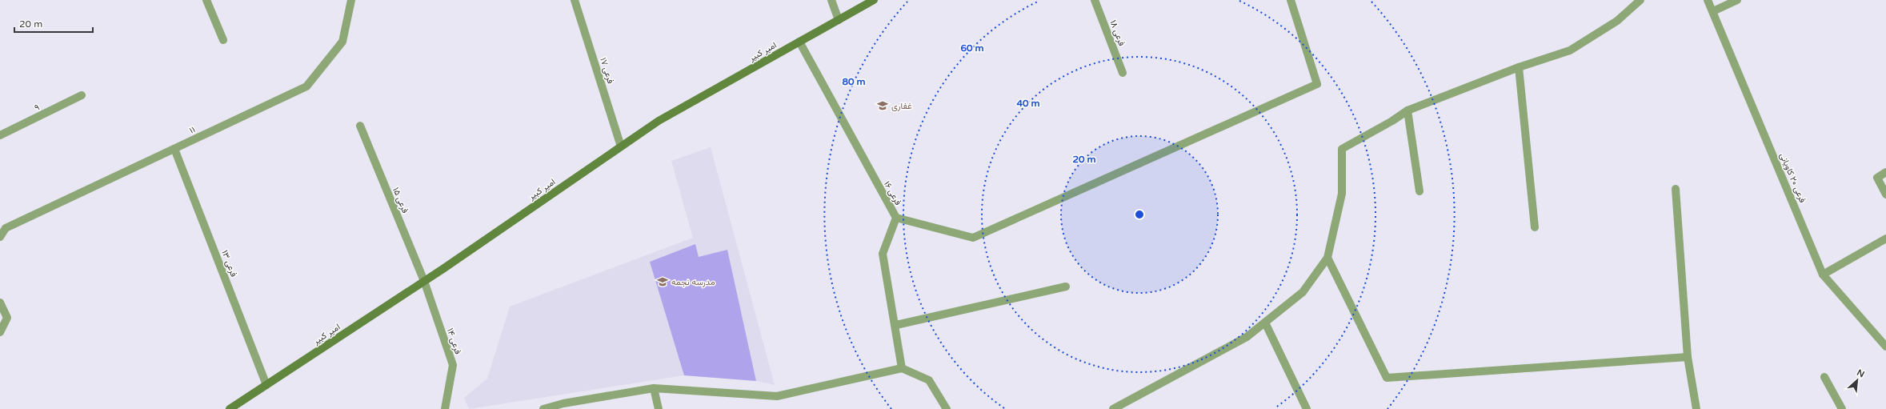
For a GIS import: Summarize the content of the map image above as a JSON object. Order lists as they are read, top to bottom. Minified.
{"streets":{"main road":["امیر کبیر"],"street":["فرعی ۱۸","فرعی ۱۷","۹","۱۱","فرعی ۲۰ کاویانی","فرعی ۱۶","فرعی ۱۵","فرعی ۱۳","فرعی ۱۴"]},"crossings":[["امیر کبیر","فرعی ۱۷"],["امیر کبیر","فرعی ۱۶"],["امیر کبیر","فرعی ۱۵"],["امیر کبیر","فرعی ۱۳"],["امیر کبیر","فرعی ۱۴"],["۱۱","فرعی ۱۳"],["فرعی ۱۵","فرعی ۱۴"]],"places":{"school or university":["غفاری","مدرسه نجمه"]},"scale_bar":"20 m","north":"top right","rings":["60 m","80 m","40 m","20 m"]}
